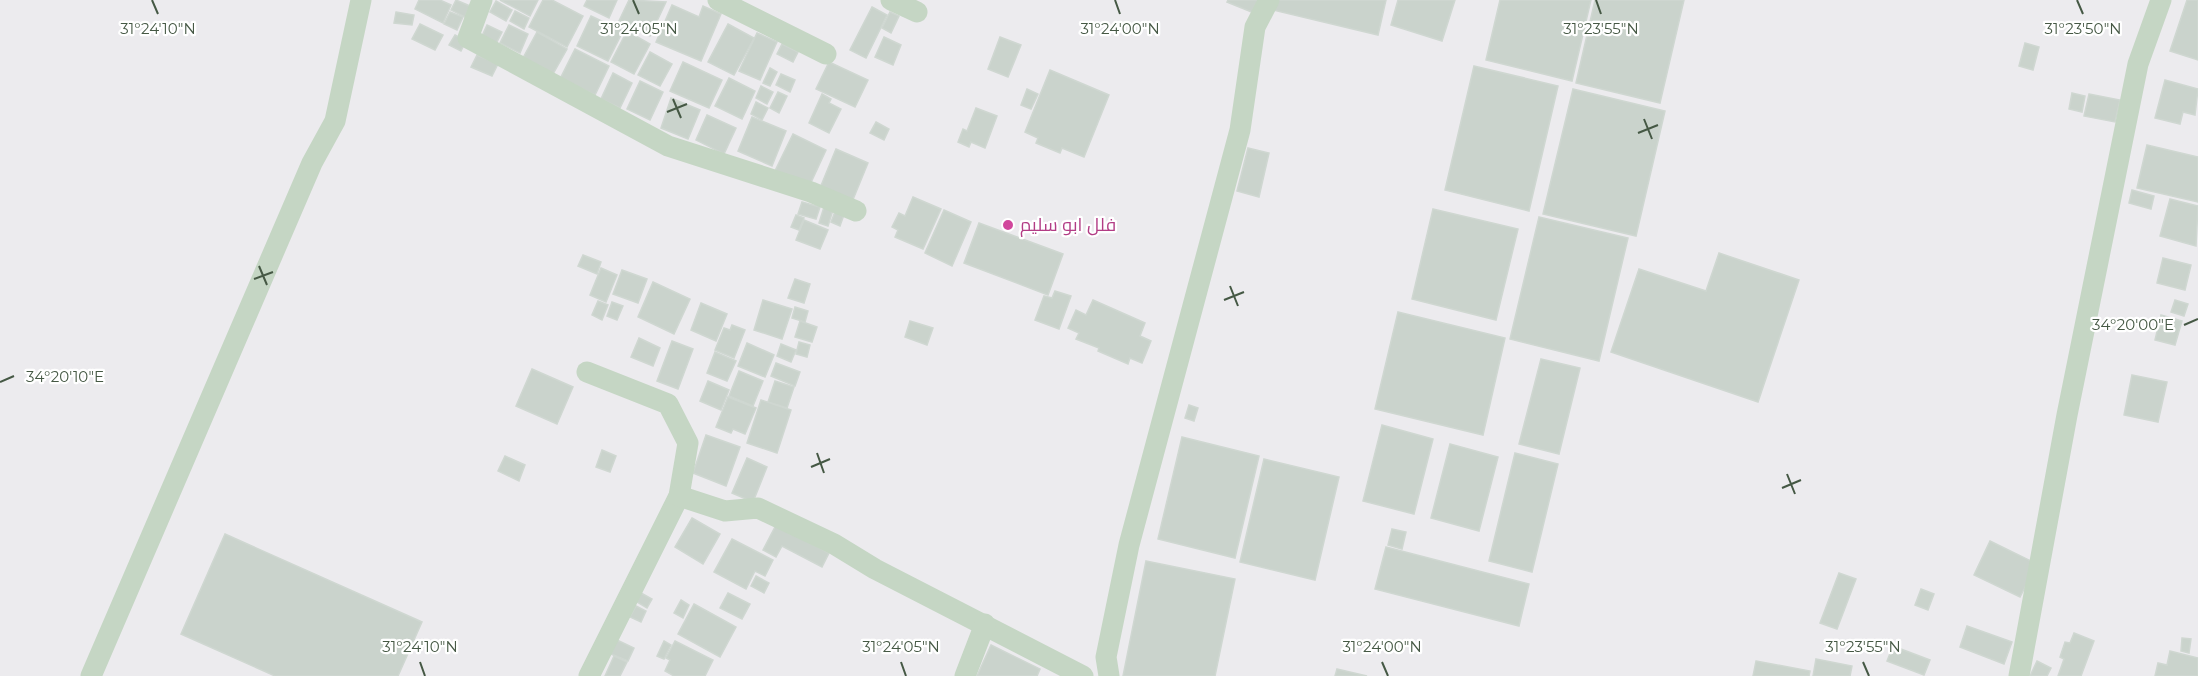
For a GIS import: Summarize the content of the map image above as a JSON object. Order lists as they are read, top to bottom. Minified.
{"places":["فلل ابو سليم"],"coordinates":["31°24'10\"N","31°24'05\"N","31°24'00\"N","31°23'55\"N","31°23'50\"N","34°20'00\"E","34°20'10\"E"]}
